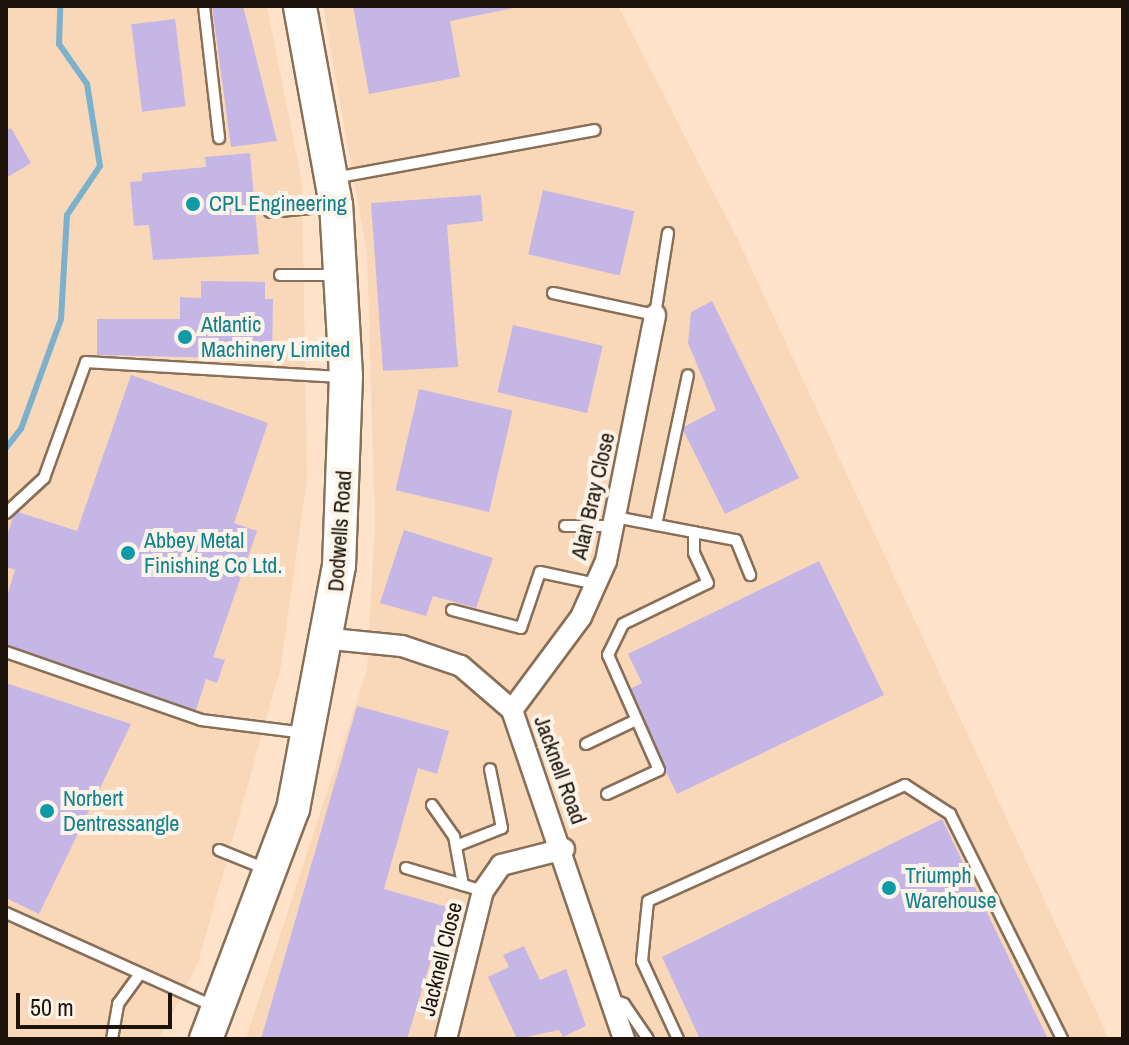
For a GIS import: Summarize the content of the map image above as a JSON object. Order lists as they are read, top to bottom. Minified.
{"streets":{"main road":["Dodwells Road"],"street":["Alan Bray Close","Jacknell Road","Jacknell Close"]},"crossings":[["Alan Bray Close","Jacknell Road"],["Dodwells Road","Jacknell Road"],["Jacknell Road","Jacknell Close"]],"places":["CPL Engineering","Atlantic Machinery Limited","Abbey Metal Finishing Co Ltd.","Norbert Dentressangle","Triumph Warehouse"],"scale_bar":"50 m"}
